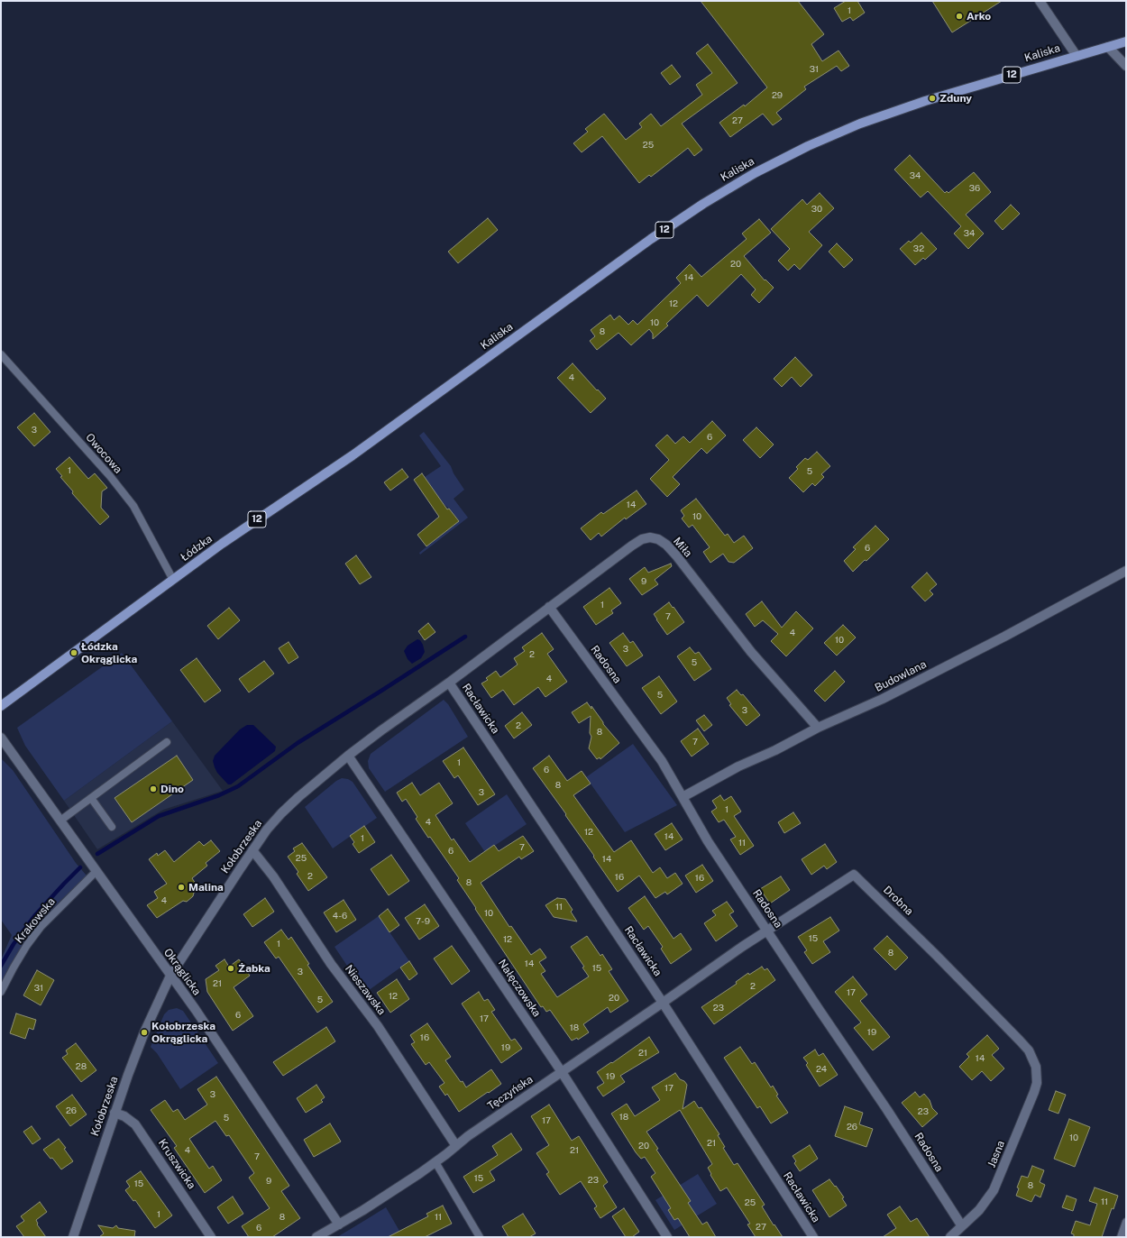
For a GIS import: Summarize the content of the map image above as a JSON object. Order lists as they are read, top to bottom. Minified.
{"streets":{"main road":["Kaliska","12","Łódzka"],"street":["Miła","Radosna","Budowlana","Racławicka","Kołobrzeska","Drobna","Okrąglicka","Nałęczowska","Nieszawska","Tęczyńska","Jasna","Kruszwicka"],"lane":["Owocowa","Krakowska"]},"crossings":[["Kaliska","Łódzka"],["Owocowa","Łódzka"],["Miła","Radosna"],["Miła","Budowlana"],["Miła","Kołobrzeska"],["Radosna","Budowlana"],["Radosna","Drobna"],["Radosna","Jasna"],["Racławicka","Kołobrzeska"],["Racławicka","Tęczyńska"],["Kołobrzeska","Okrąglicka"],["Kołobrzeska","Nałęczowska"],["Kołobrzeska","Nieszawska"],["Kołobrzeska","Kruszwicka"],["Drobna","Tęczyńska"],["Drobna","Jasna"],["Krakowska","Okrąglicka"],["Okrąglicka","Tęczyńska"],["Nałęczowska","Tęczyńska"],["Nieszawska","Tęczyńska"]],"places":["Arko","Zduny","Łódzka Okrąglicka","Dino","Malina","Żabka","Kołobrzeska Okrąglicka"],"house_numbers":["1","31","29","27","25","34","36","30","34","32","20","14","12","10","8","4","3","6","1","5","14","10","6","9","1","7","4","10","3","2","5","4","5","3","2","8","7","1","6","8","3","1","4","12","14","1","11","7","6","25","14","2","16","16","8","4","11","10","4-6","7-9","15","12","1","8","14","15","3","21","2","31","17","12","20","5","23","6","17","18","19","16","19","21","14","28","24","19","17","3","26","23","18","5","17","26","10","21","20","4","21","7","15","23","9","15","8","11","25","1","8","11","27","6"]}
